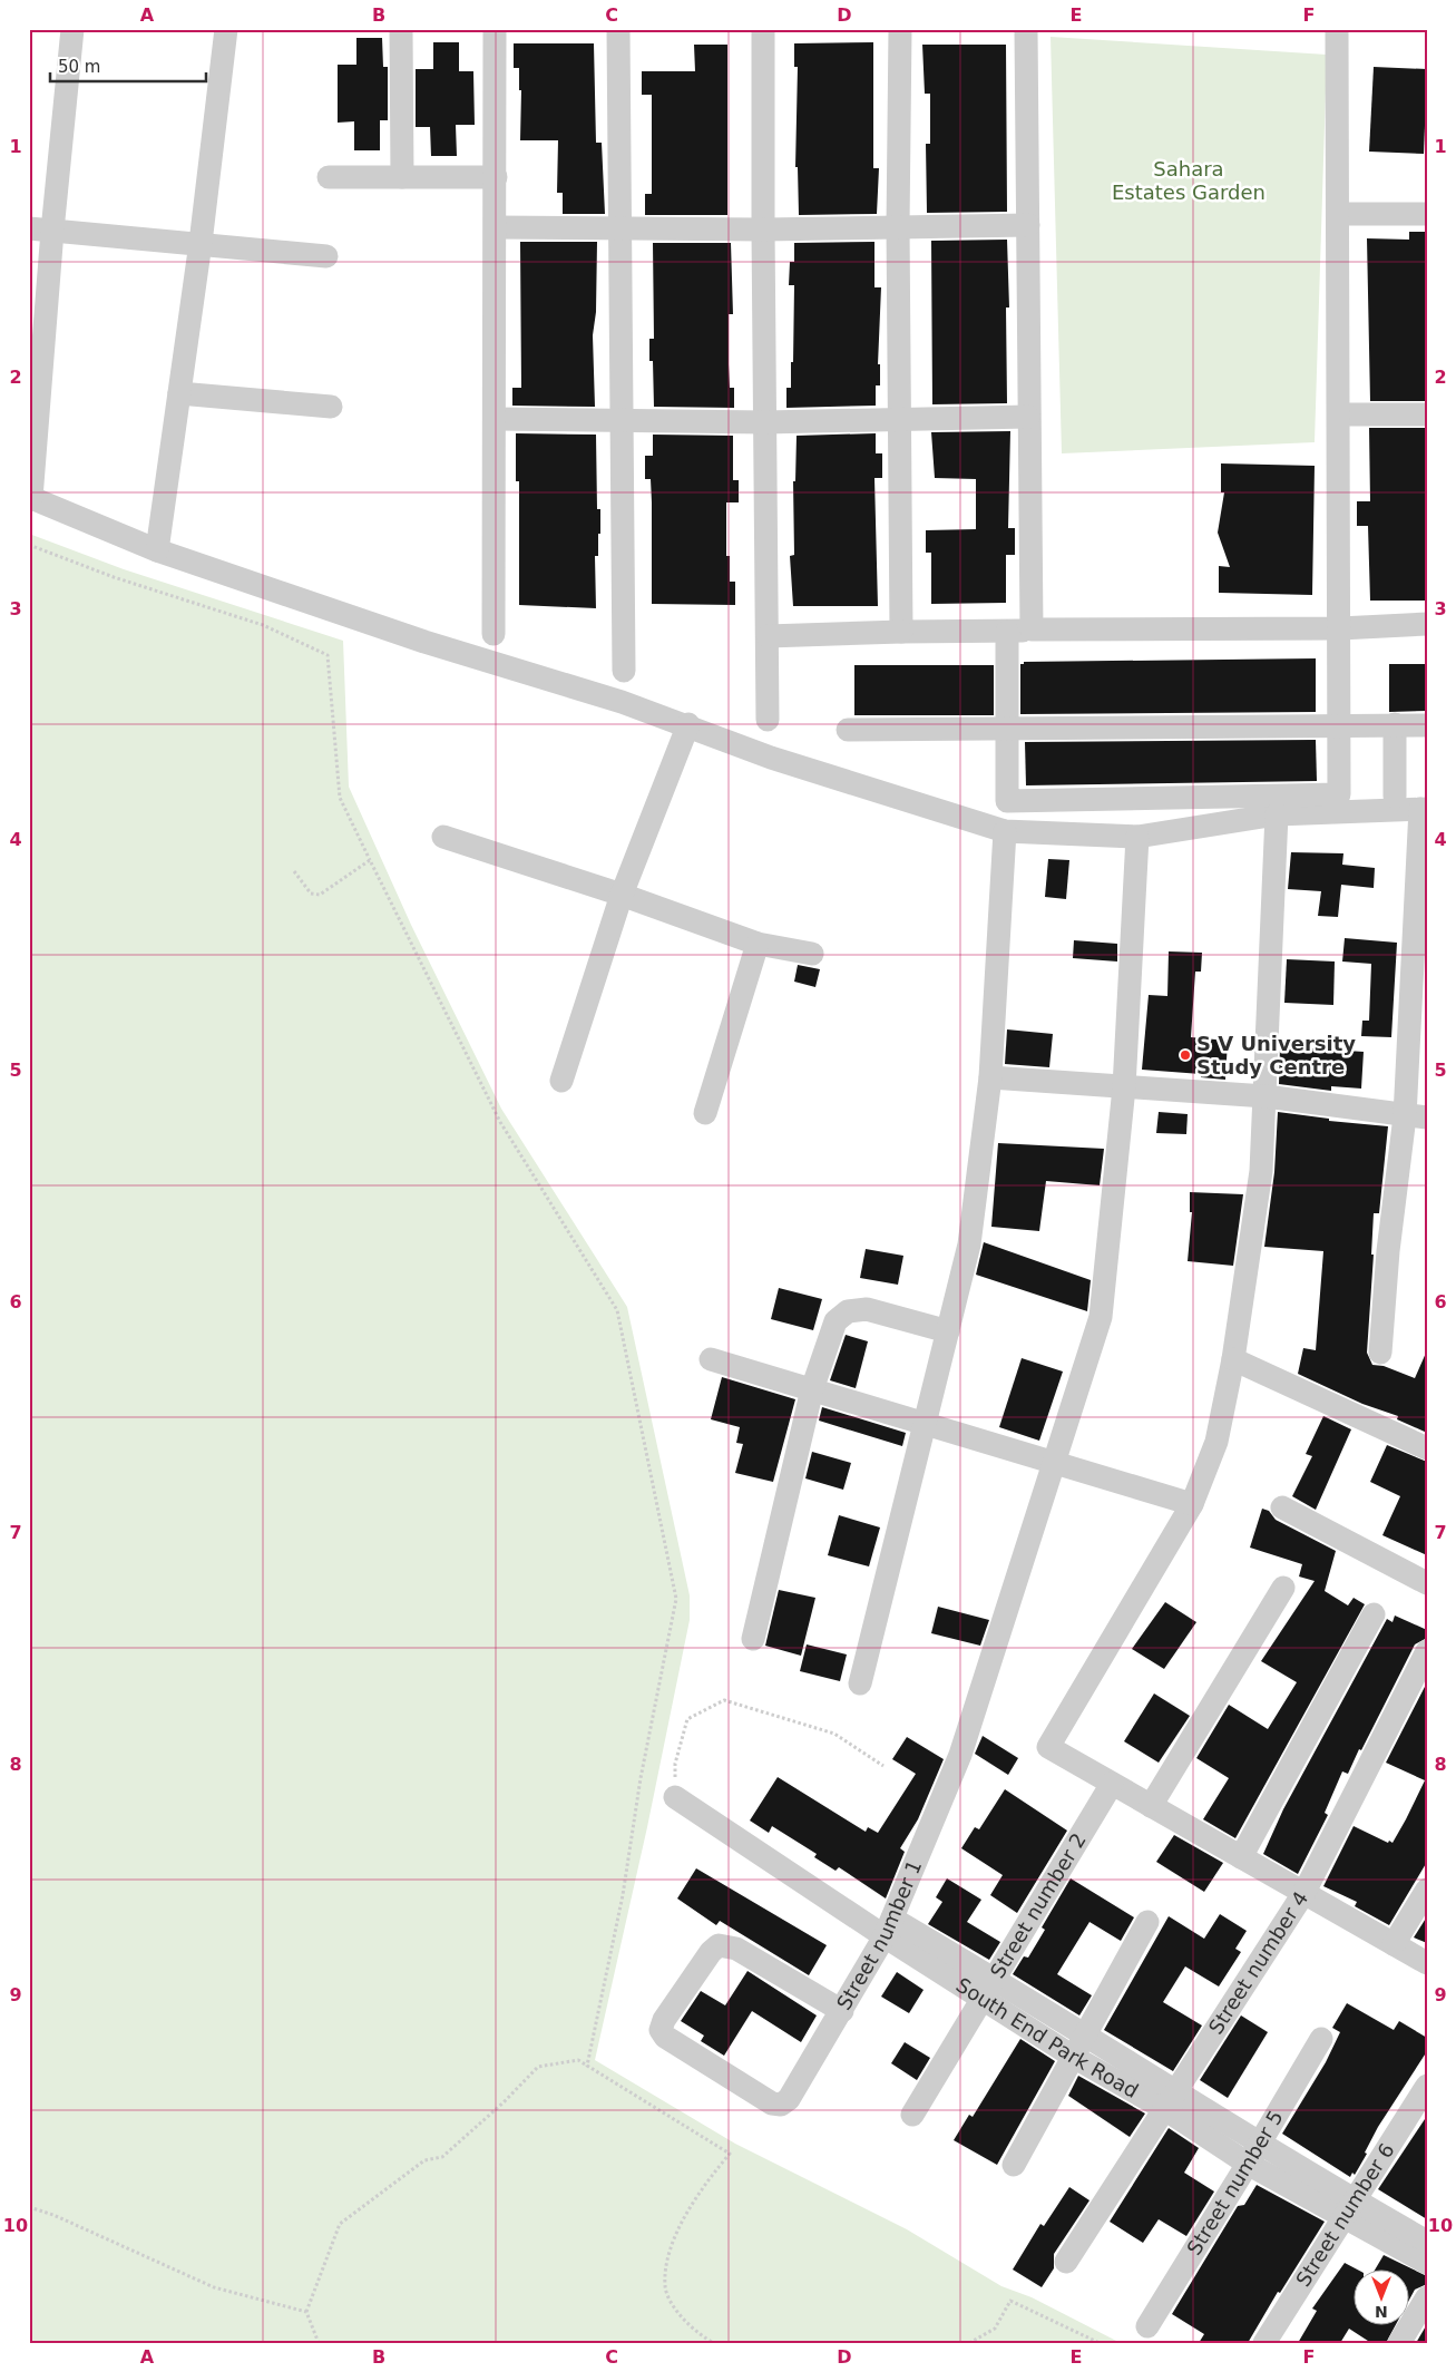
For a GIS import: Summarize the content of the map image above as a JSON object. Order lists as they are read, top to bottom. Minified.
{"streets":{"street":["Street number 2","Street number 1","Street number 4","South End Park Road","Street number 5","Street number 6"]},"crossings":[["Street number 2","South End Park Road"],["Street number 1","South End Park Road"],["Street number 4","South End Park Road"],["South End Park Road","Street number 5"],["South End Park Road","Street number 6"]],"parks":["Sahara Estates Garden"],"places":["S V University Study Centre"],"scale_bar":"50 m","north":"bottom","grid":{"columns":["A","B","C","D","E","F"],"rows":["1","2","3","4","5","6","7","8","9","10"]}}
